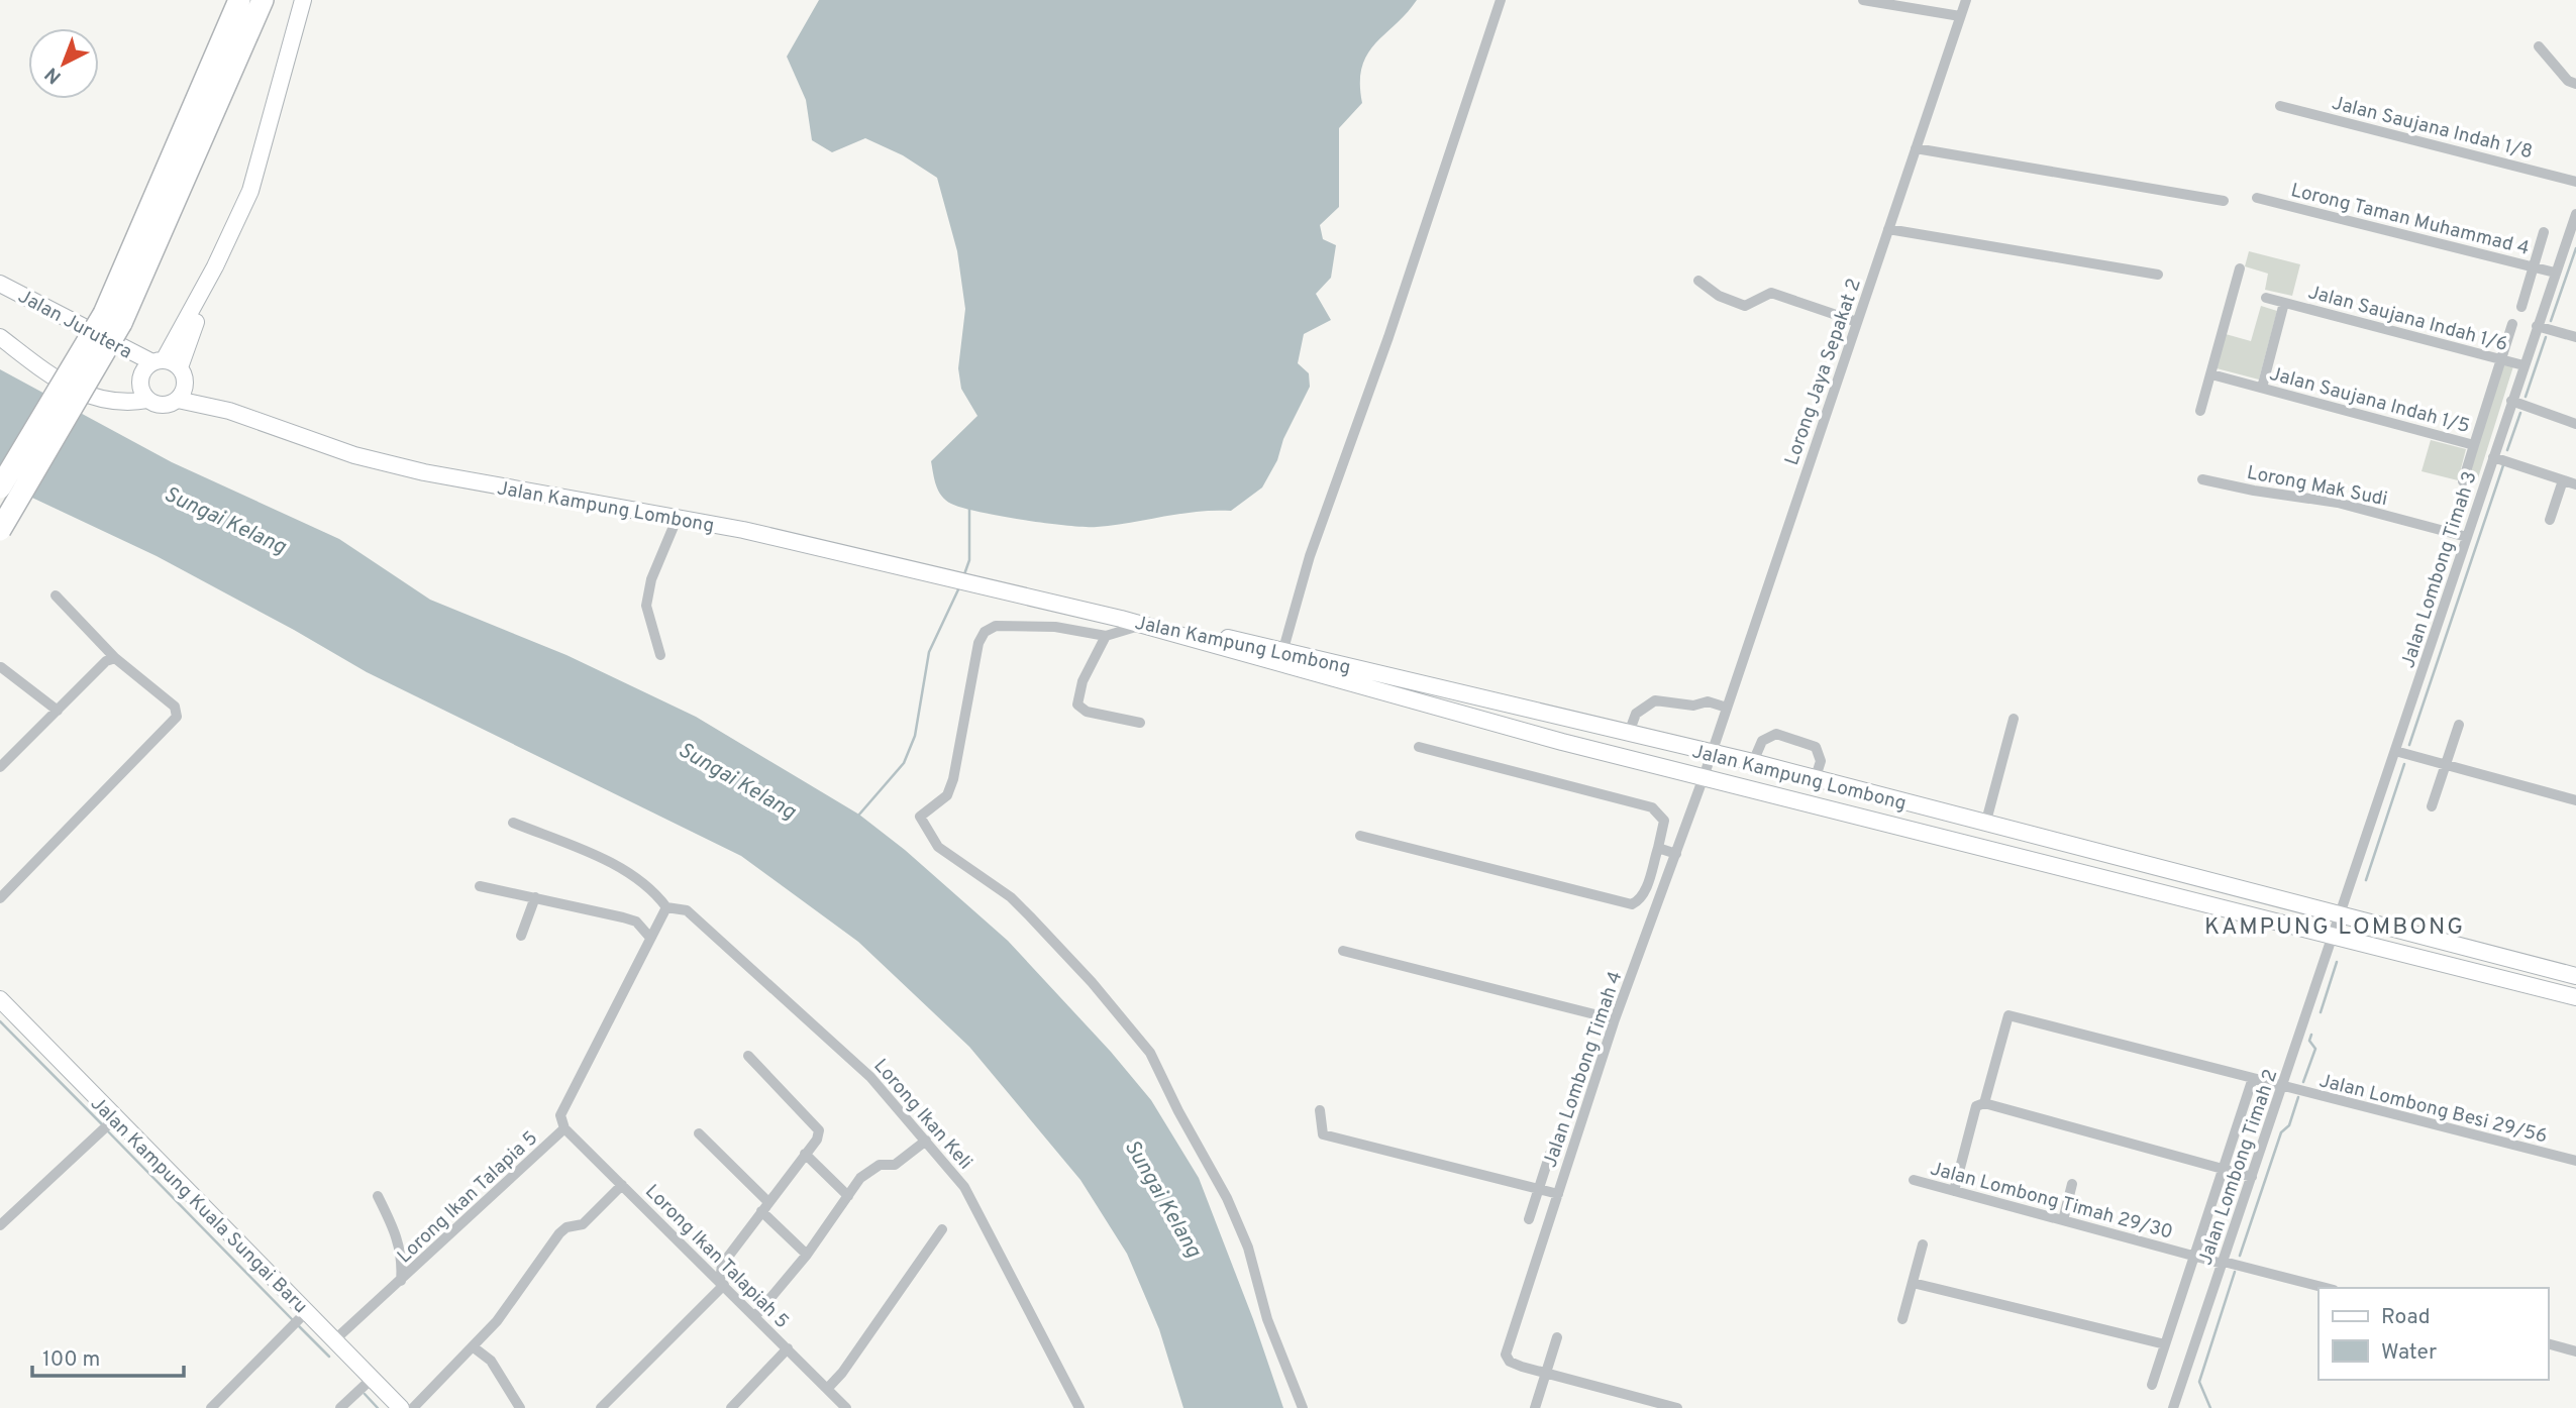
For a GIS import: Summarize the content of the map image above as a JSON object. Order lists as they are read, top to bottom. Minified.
{"streets":{"street":["Jalan Saujana Indah 1/8","Lorong Taman Muhammad 4","Jalan Saujana Indah 1/6","Jalan Jurutera","Lorong Jaya Sepakat 2","Jalan Saujana Indah 1/5","Lorong Mak Sudi","Jalan Kampung Lombong","Jalan Lombong Timah 3","Jalan Lombong Timah 4","Jalan Lombong Besi 29/56","Lorong Ikan Keli","Jalan Lombong Timah 2","Lorong Ikan Talapia 5","Jalan Lombong Timah 29/30","Jalan Kampung Kuala Sungai Baru","Lorong Ikan Talapiah 5"]},"crossings":[["Lorong Taman Muhammad 4","Jalan Lombong Timah 3"],["Jalan Saujana Indah 1/6","Jalan Saujana Indah 1/5"],["Jalan Saujana Indah 1/6","Jalan Lombong Timah 3"],["Lorong Jaya Sepakat 2","Jalan Kampung Lombong"],["Lorong Jaya Sepakat 2","Jalan Lombong Timah 4"],["Lorong Mak Sudi","Jalan Lombong Timah 3"],["Jalan Kampung Lombong","Jalan Lombong Timah 3"],["Jalan Kampung Lombong","Jalan Lombong Timah 4"],["Jalan Kampung Lombong","Jalan Lombong Timah 2"],["Jalan Lombong Timah 3","Jalan Lombong Timah 2"],["Jalan Lombong Besi 29/56","Jalan Lombong Timah 2"],["Lorong Ikan Keli","Lorong Ikan Talapia 5"],["Jalan Lombong Timah 2","Jalan Lombong Timah 29/30"],["Lorong Ikan Talapia 5","Jalan Kampung Kuala Sungai Baru"],["Lorong Ikan Talapia 5","Lorong Ikan Talapiah 5"]],"districts":["KAMPUNG LOMBONG"],"water":["Sungai Kelang"],"legend":["Road","Water"],"scale_bar":"100 m","north":"bottom left"}
